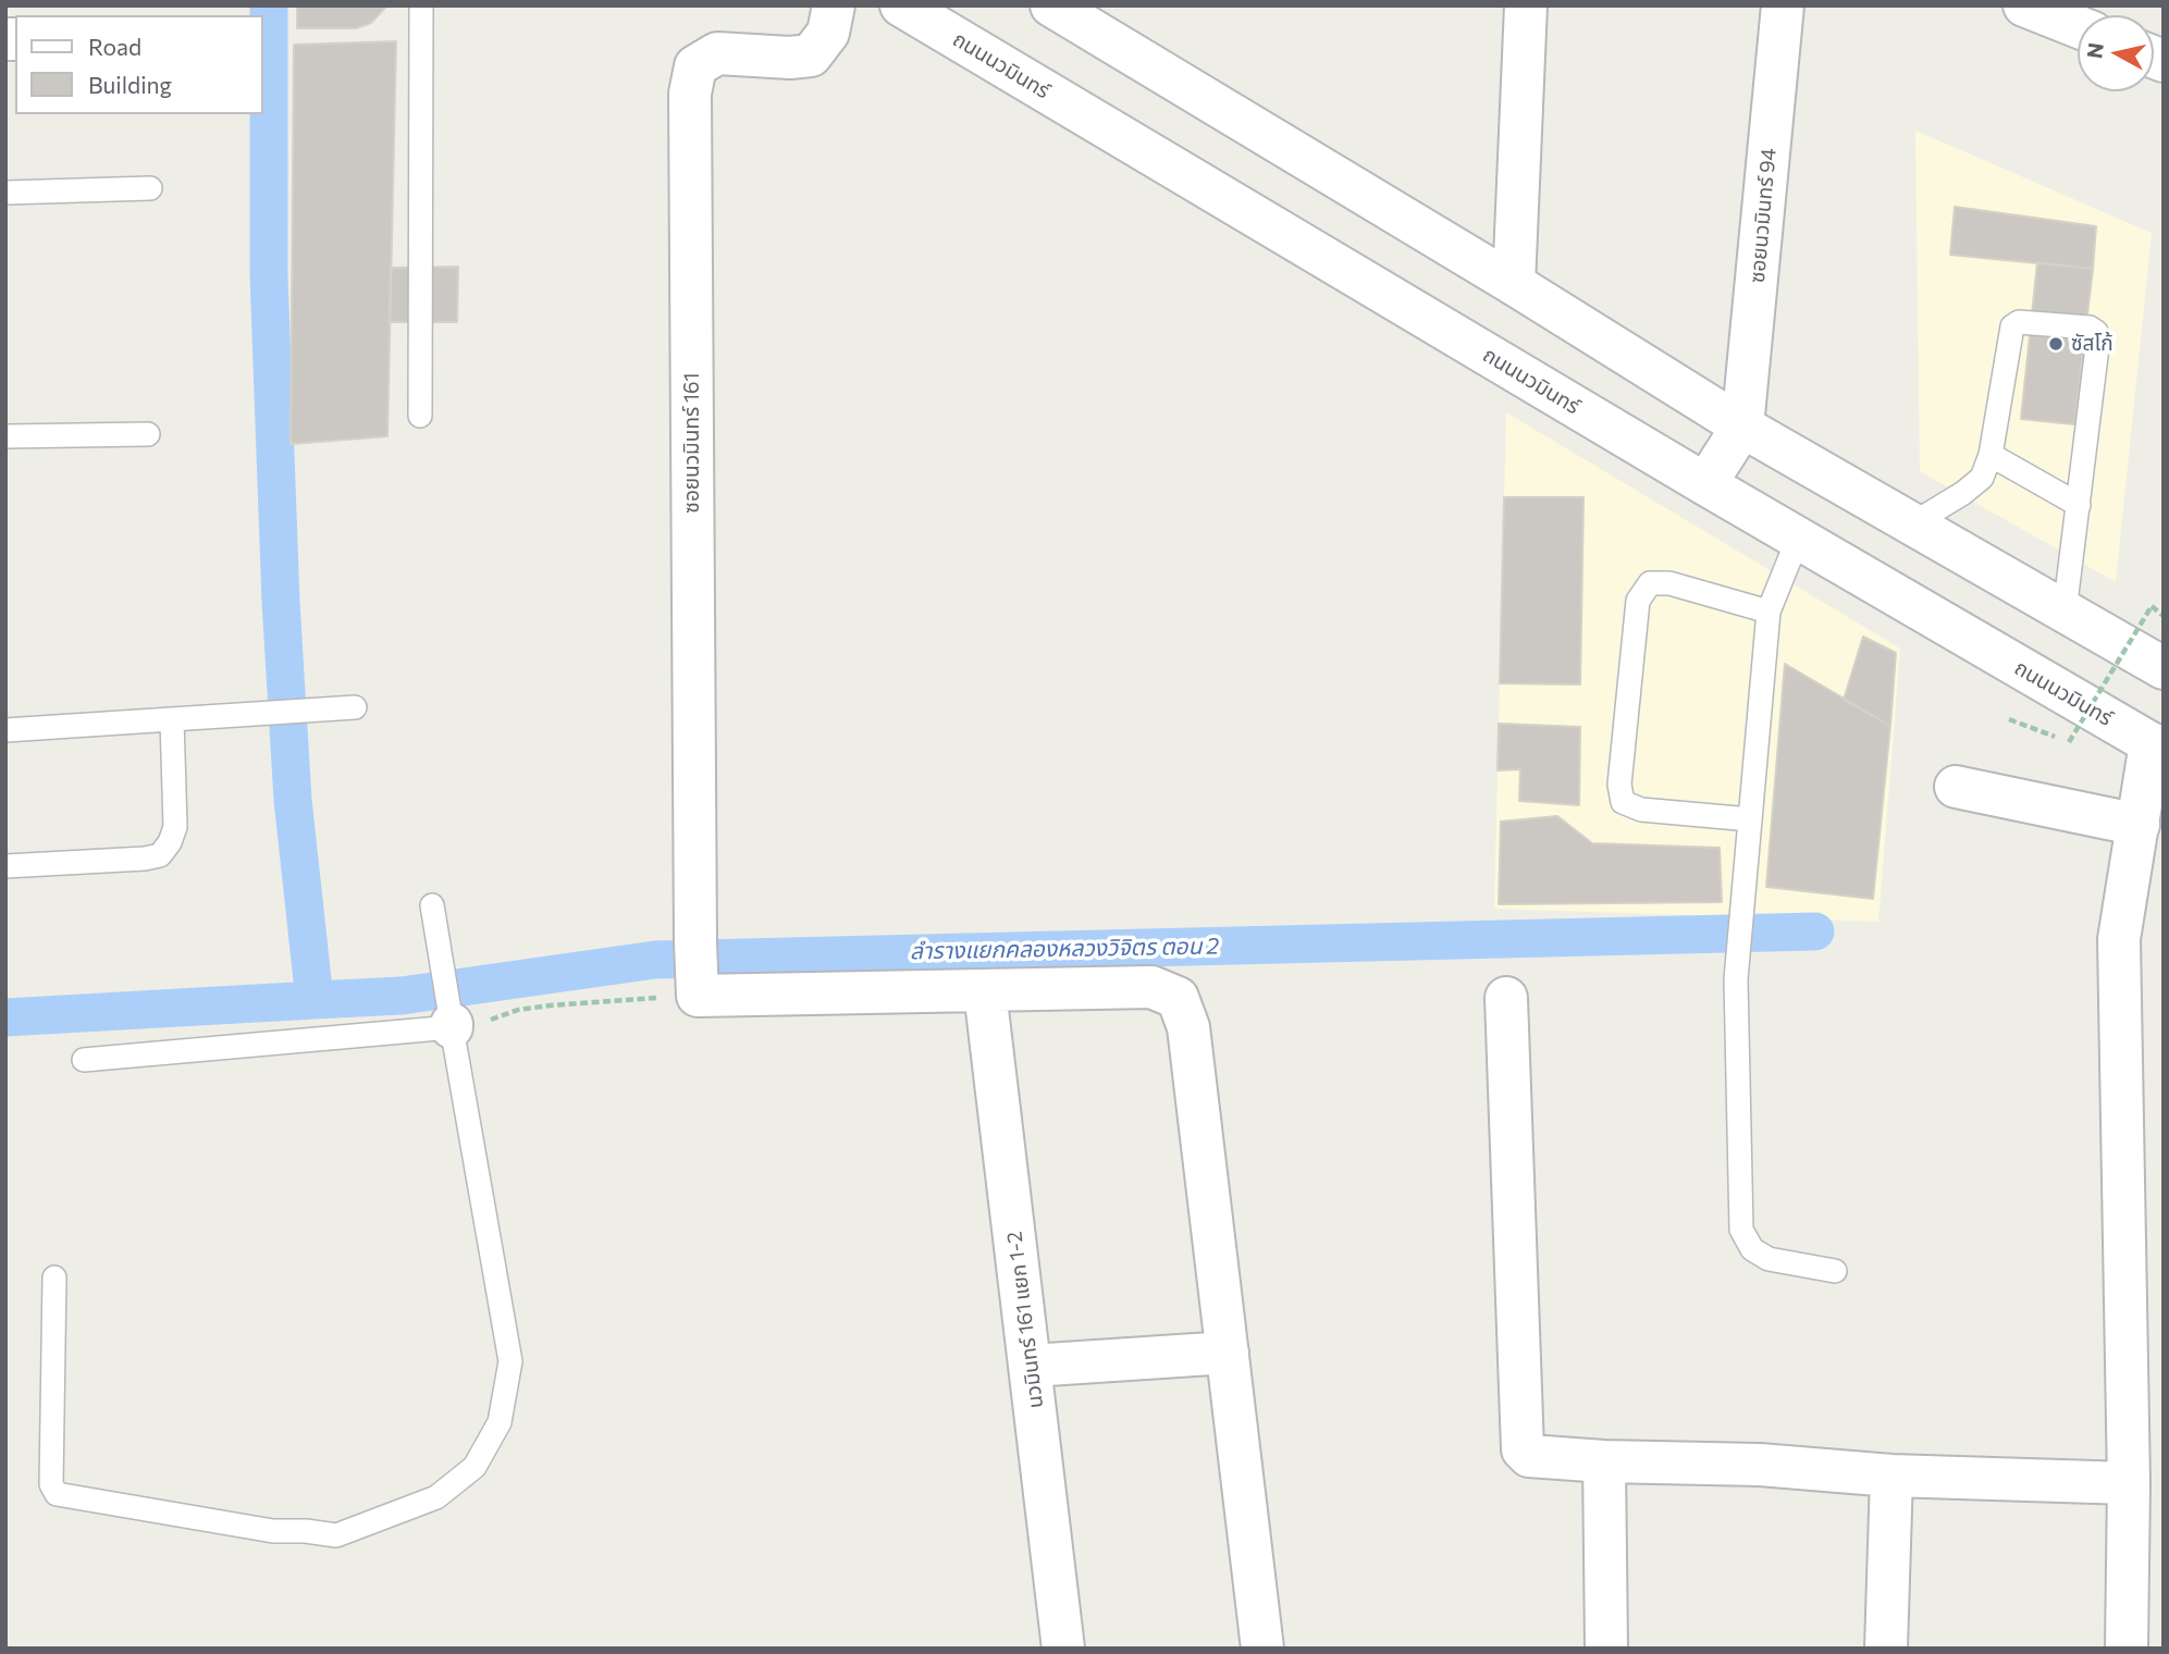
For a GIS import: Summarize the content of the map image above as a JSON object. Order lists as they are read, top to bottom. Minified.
{"streets":{"street":["ถนนนวมินทร์","ซอยนวมินทร์ 94","ซอยนวมินทร์ 161","นวมินทร์ 161 แยก 1-2"]},"water":["ลำรางแยกคลองหลวงวิจิตร ตอน 2"],"places":["ซัสโก้"],"legend":["Road","Building"],"north":"left"}
